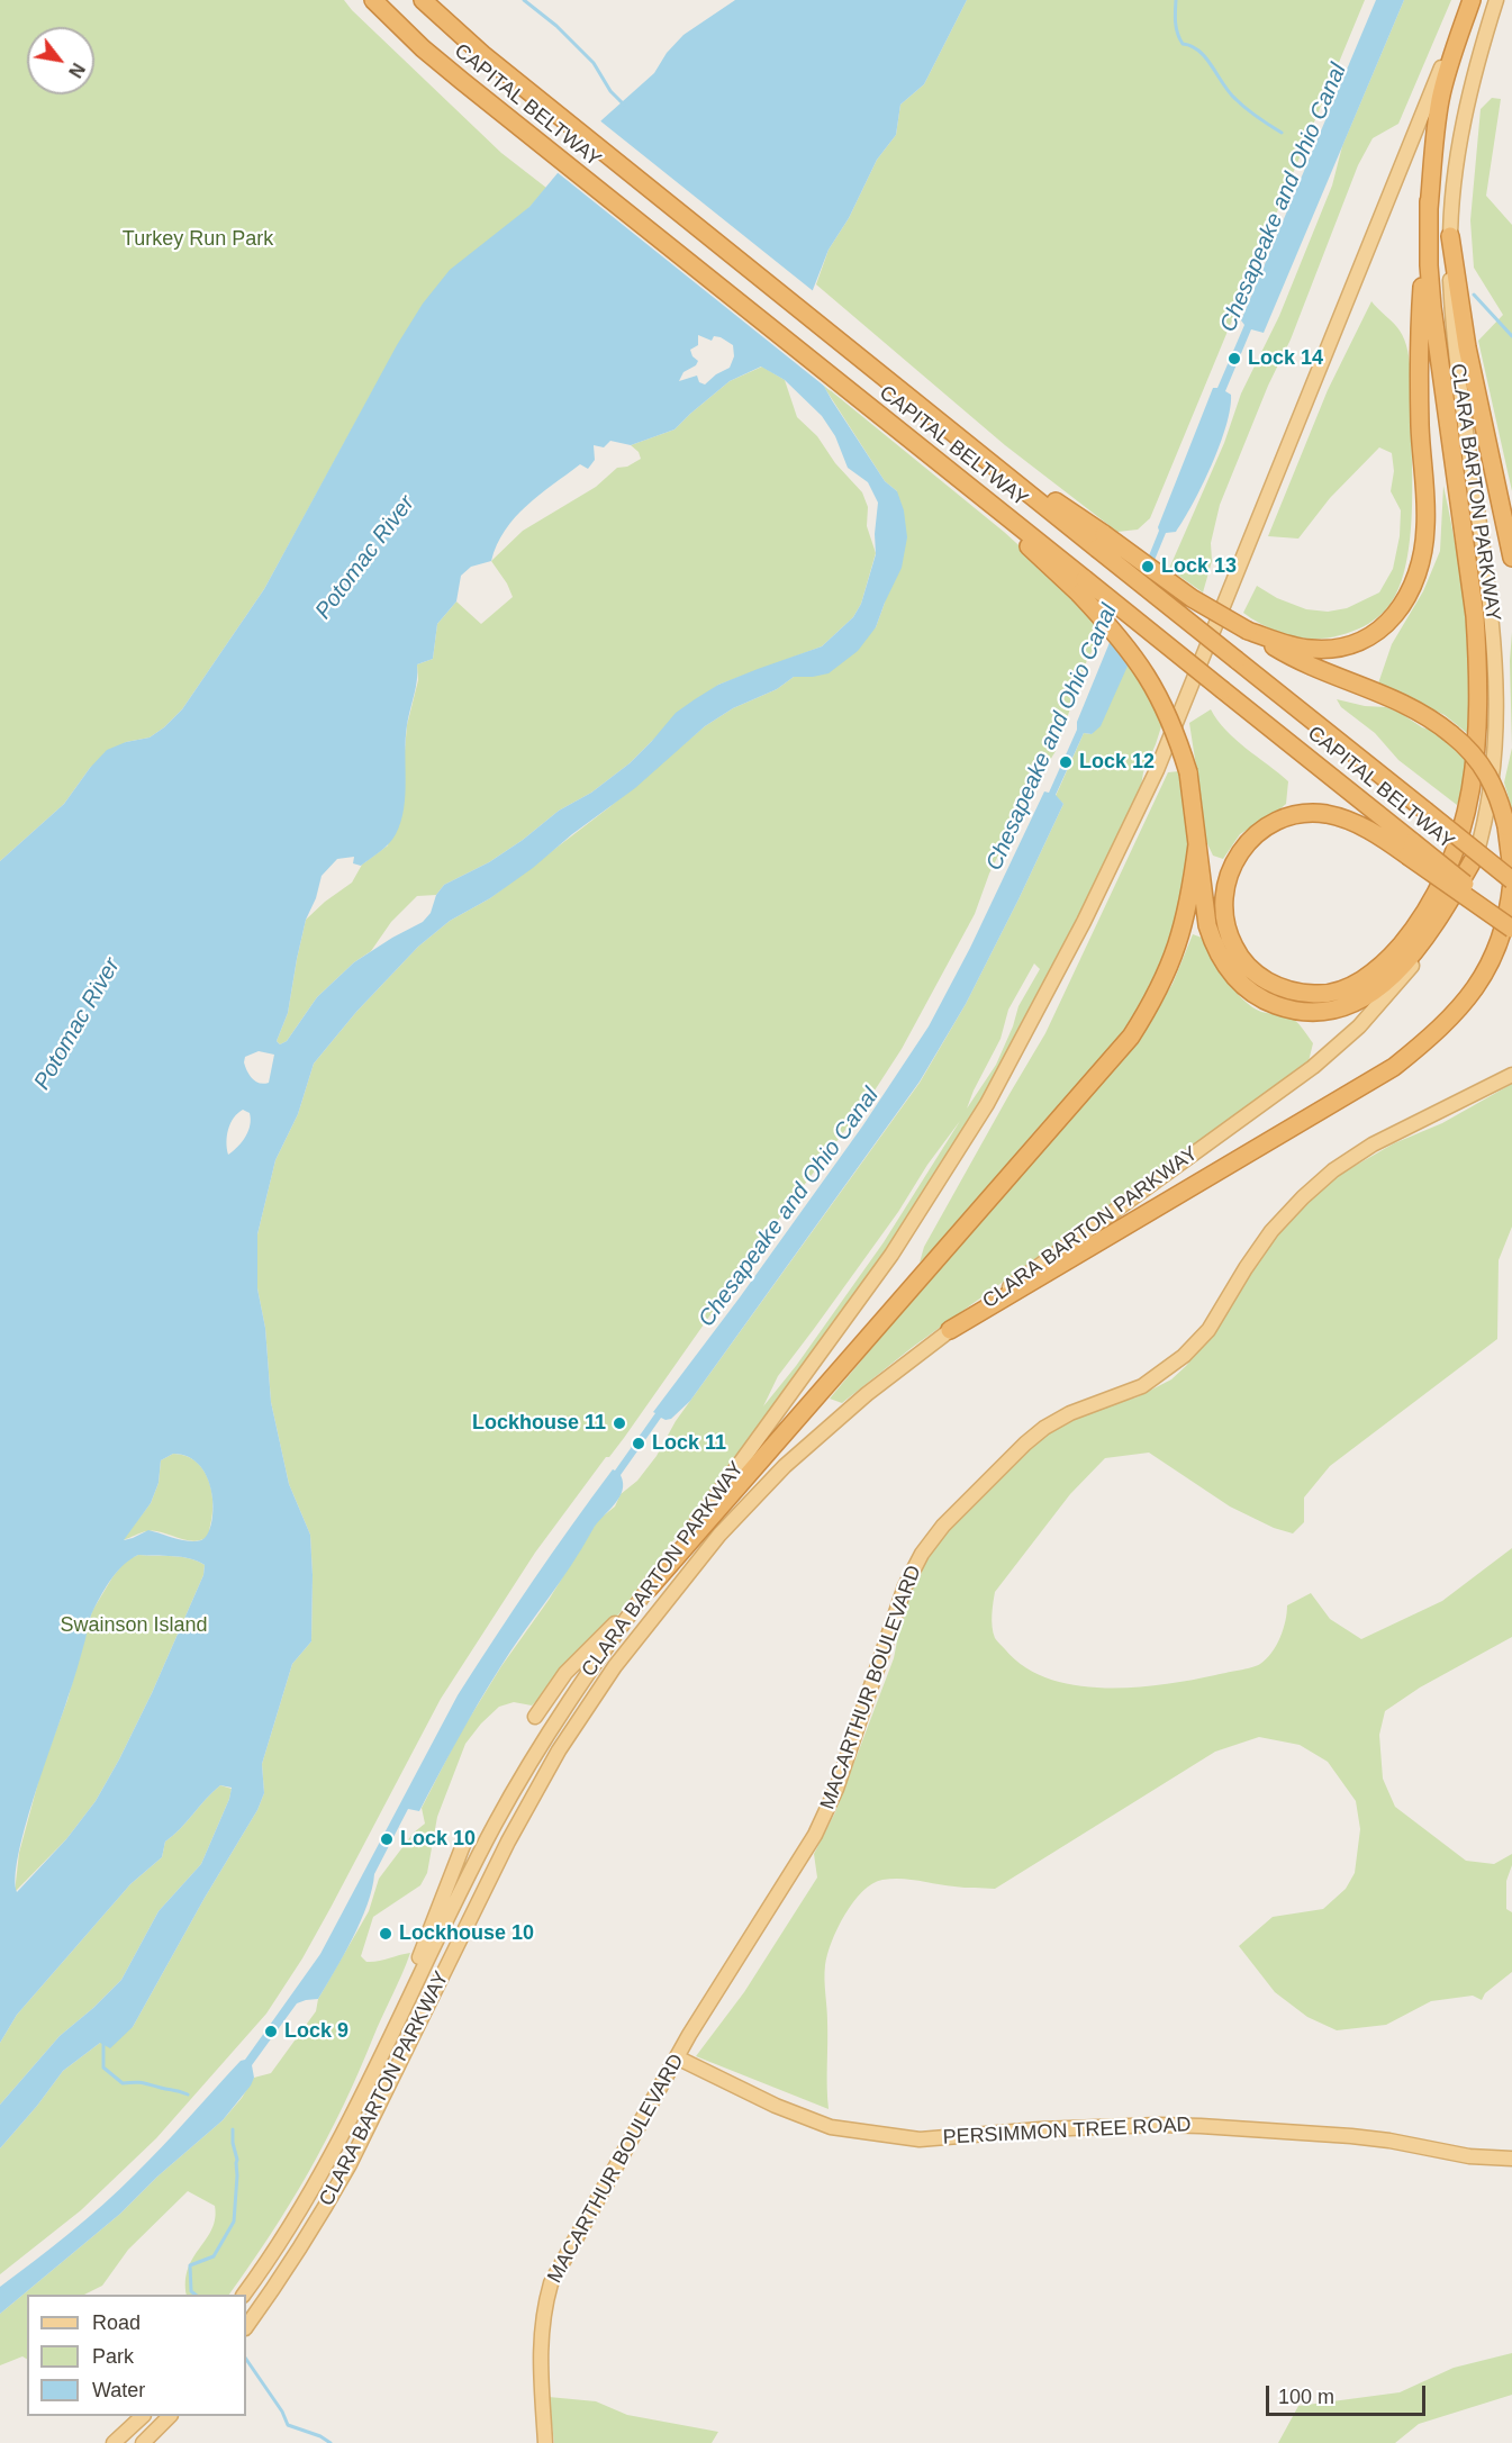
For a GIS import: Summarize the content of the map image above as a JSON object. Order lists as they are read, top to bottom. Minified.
{"streets":{"highway":["CAPITAL BELTWAY"],"main road":["CLARA BARTON PARKWAY","MACARTHUR BOULEVARD","PERSIMMON TREE ROAD"]},"crossings":[["MACARTHUR BOULEVARD","PERSIMMON TREE ROAD"]],"water":["Chesapeake and Ohio Canal","Potomac River"],"parks":["Turkey Run Park","Swainson Island"],"places":["Lock 14","Lock 13","Lock 12","Lockhouse 11","Lock 11","Lock 10","Lockhouse 10","Lock 9"],"legend":["Road","Park","Water"],"scale_bar":"100 m","north":"bottom right"}
